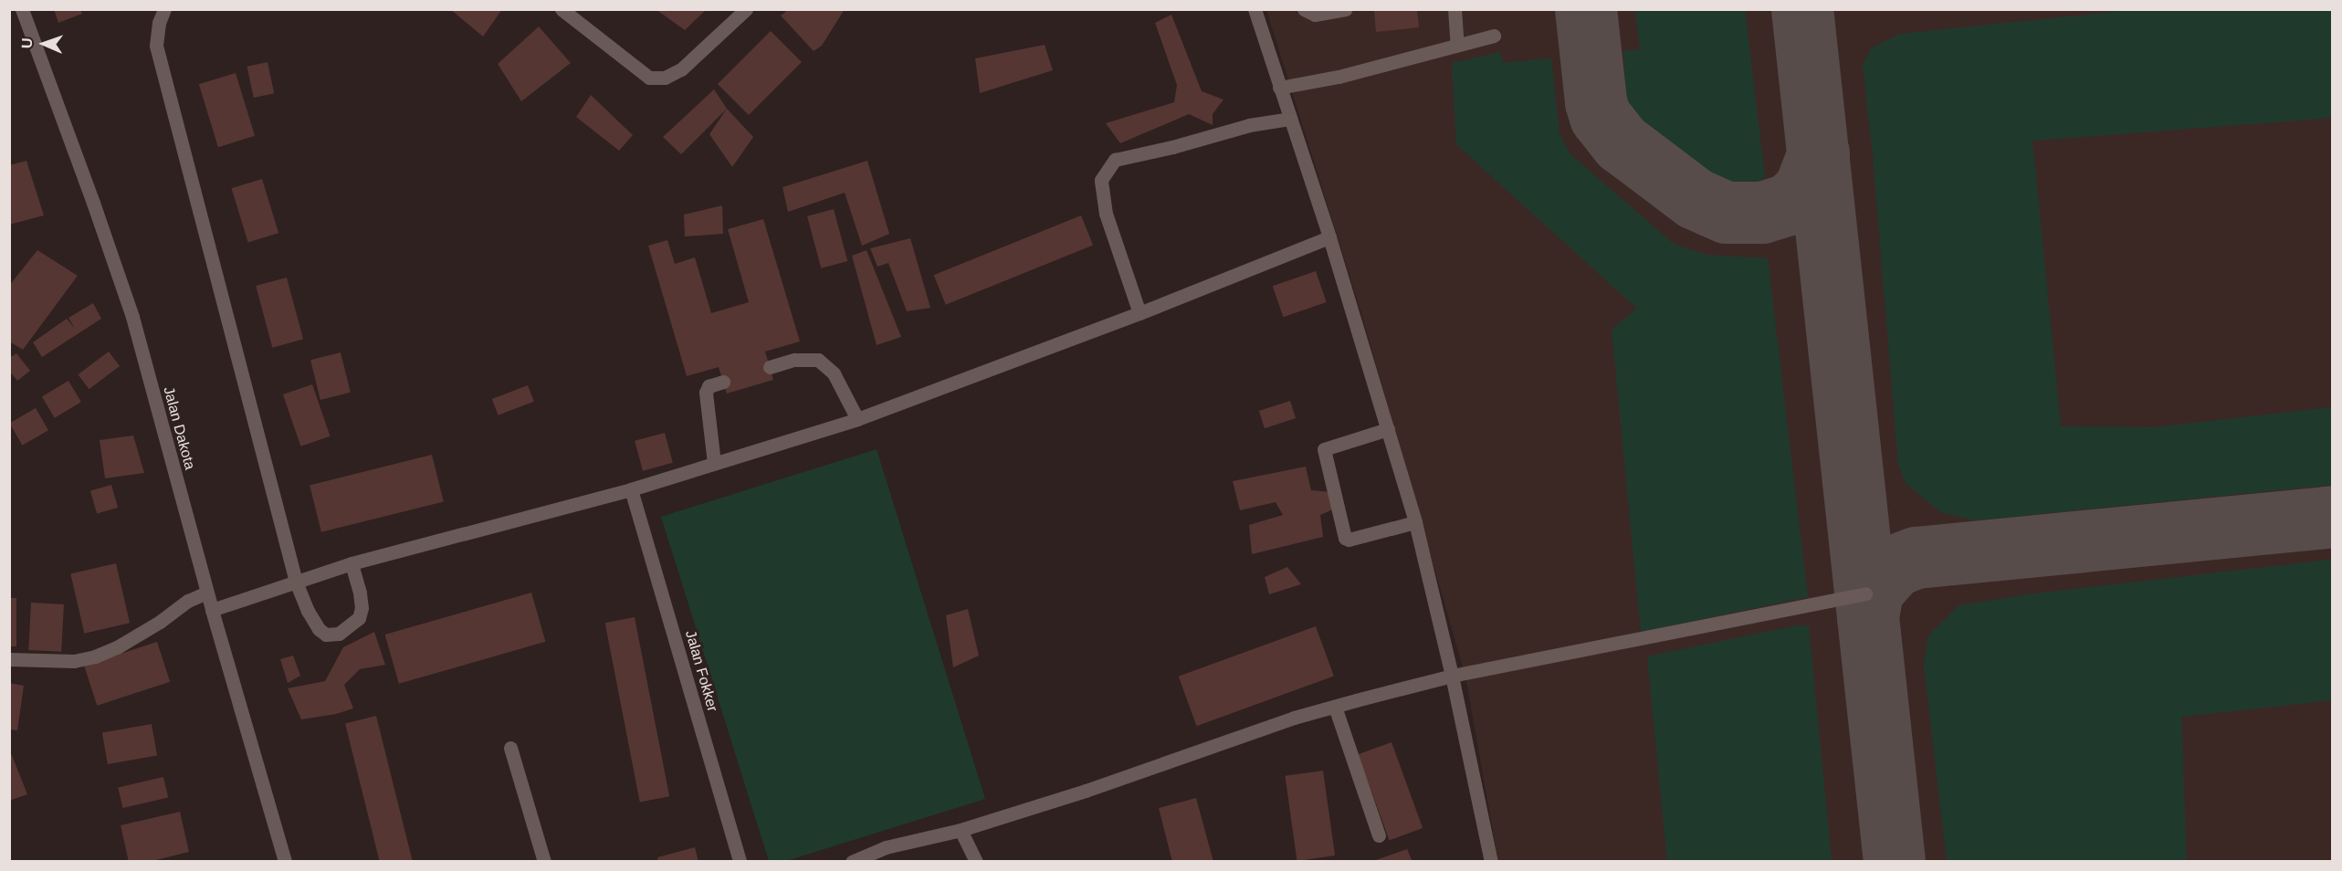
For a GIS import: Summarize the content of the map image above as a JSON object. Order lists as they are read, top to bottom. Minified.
{"streets":{"street":["Jalan Dakota","Jalan Fokker"]},"north":"left"}
